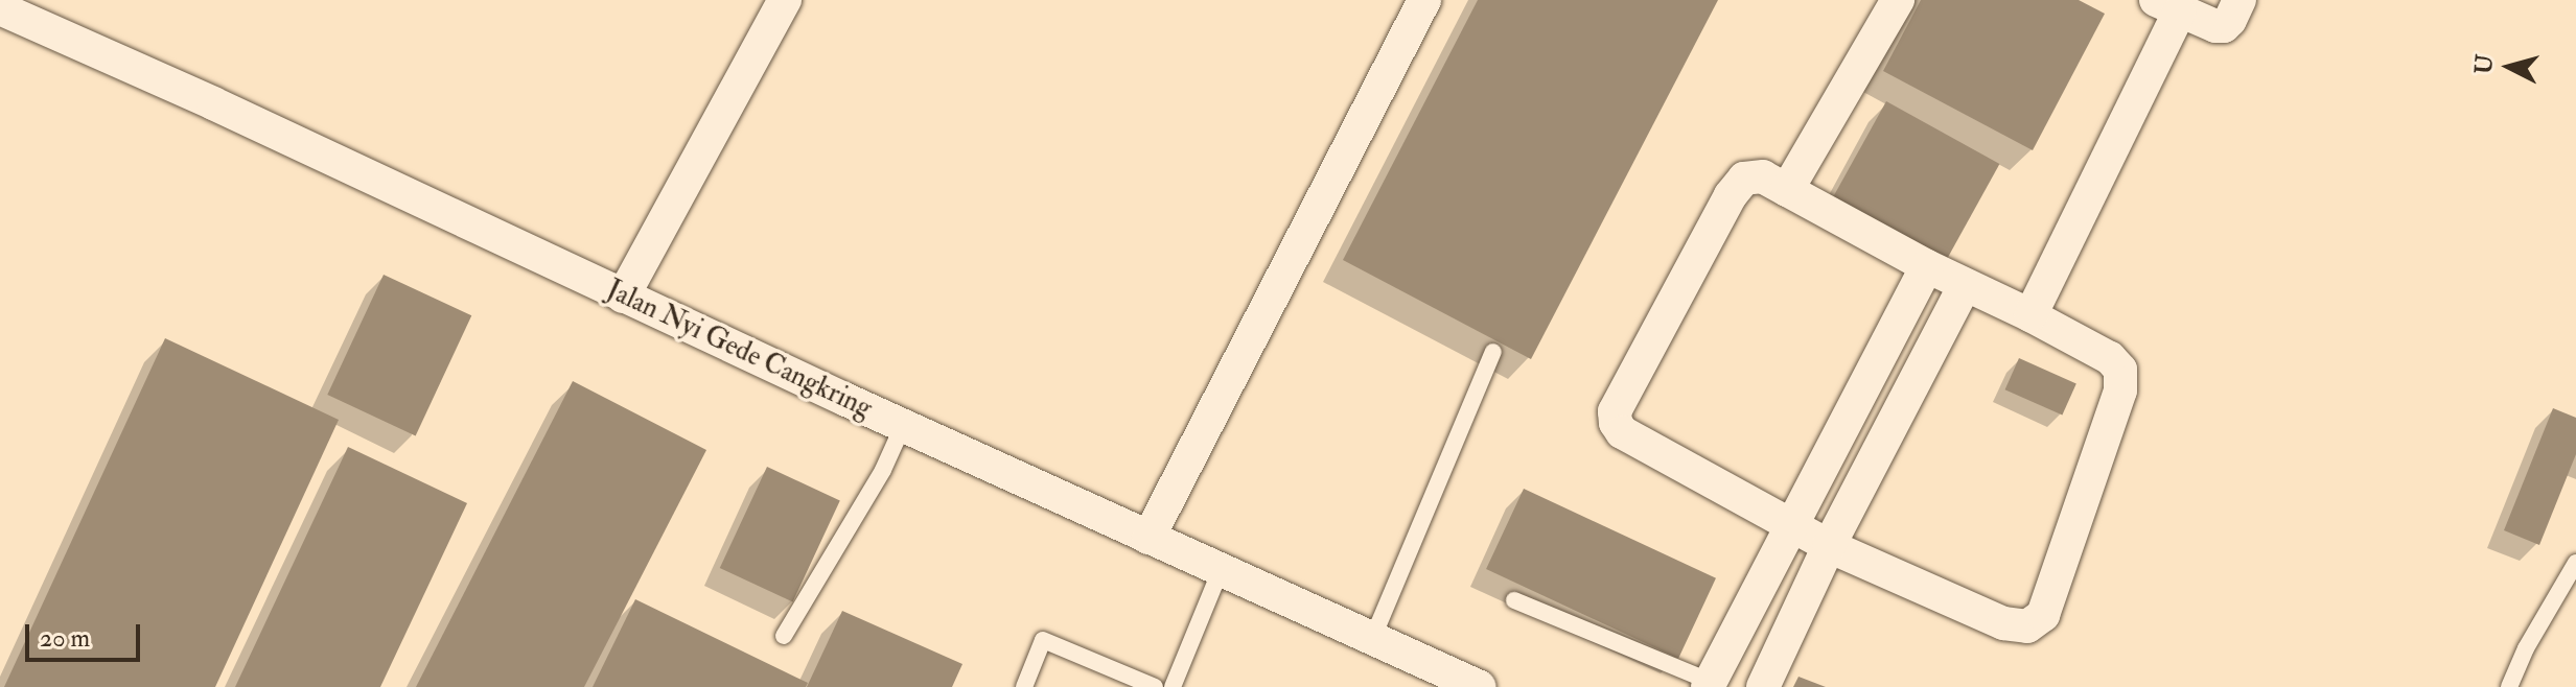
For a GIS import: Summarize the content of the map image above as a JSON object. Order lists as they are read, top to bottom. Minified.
{"streets":{"street":["Jalan Nyi Gede Cangkring"]},"scale_bar":"20 m","north":"left"}
